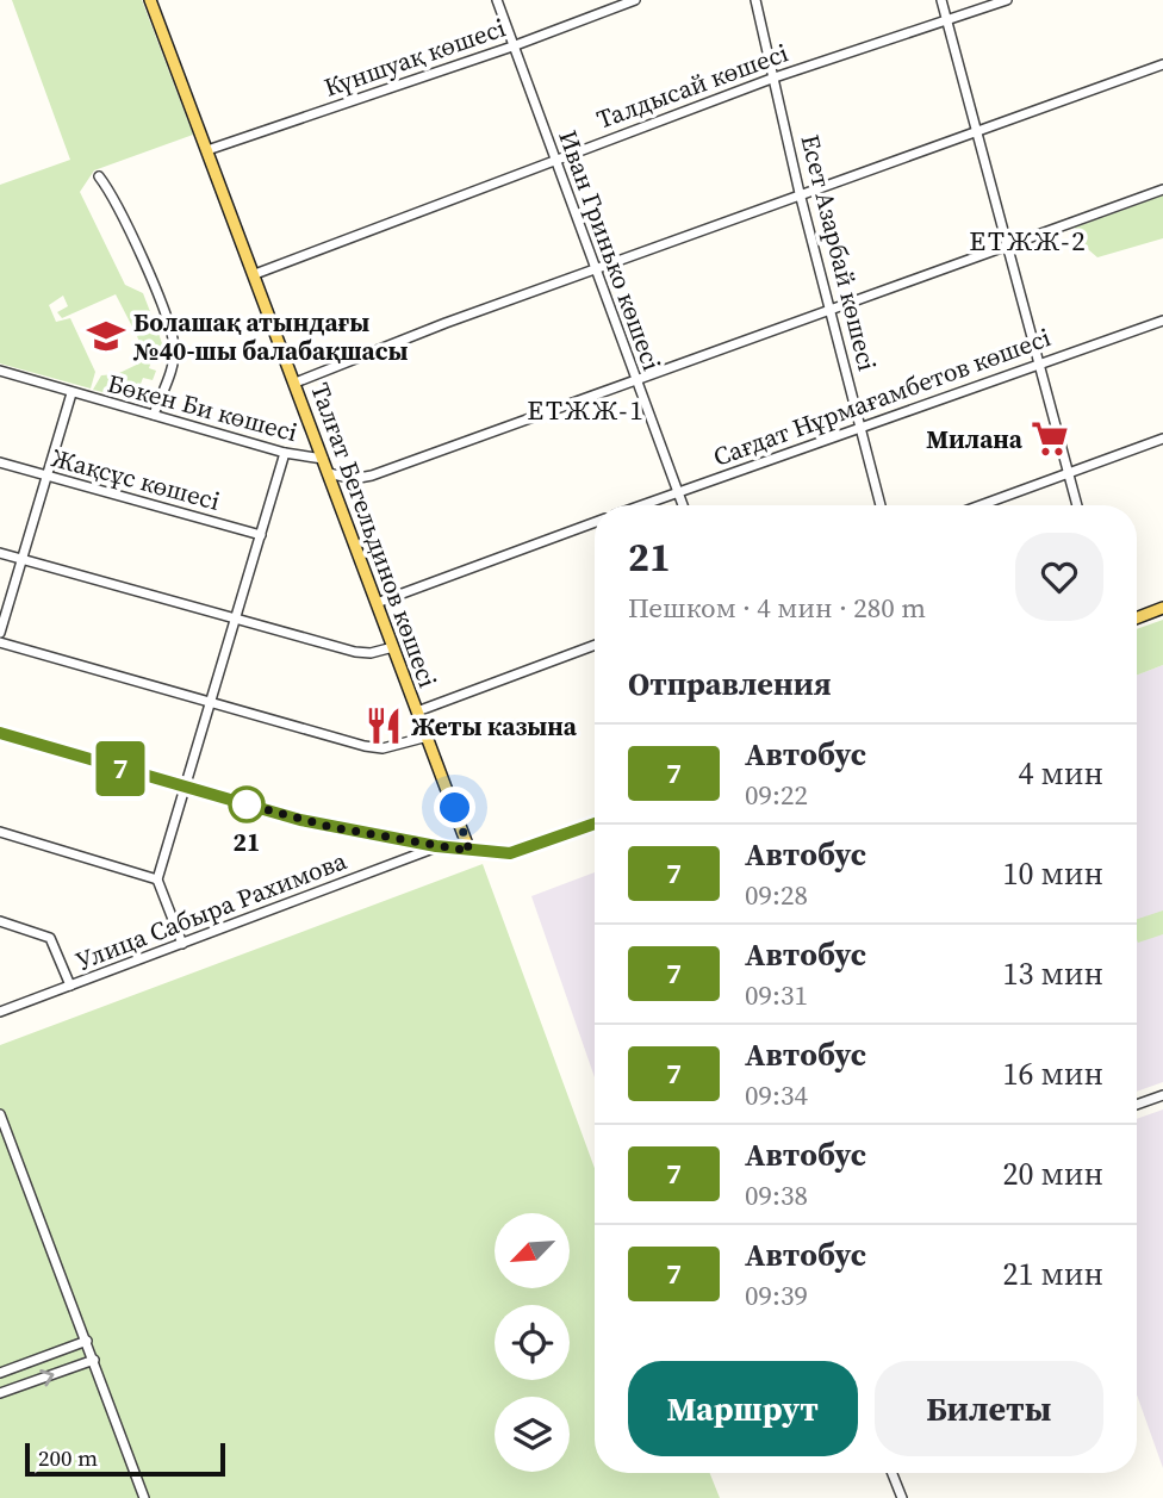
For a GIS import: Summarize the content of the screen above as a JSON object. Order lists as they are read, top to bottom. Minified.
{"streets":{"main road":["Талғат Бегельдинов көшесі"],"street":["Күншуақ көшесі","Талдысай көшесі","Иван Гринько көшесі","Есет Азарбай көшесі","Сағдат Нұрмағамбетов көшесі","Бөкен Би көшесі","Жақсұс көшесі","Улица Сабыра Рахимова"]},"crossings":[["Күншуақ көшесі","Иван Гринько көшесі"],["Күншуақ көшесі","Талғат Бегельдинов көшесі"],["Талдысай көшесі","Иван Гринько көшесі"],["Талдысай көшесі","Есет Азарбай көшесі"],["Талдысай көшесі","Талғат Бегельдинов көшесі"],["Иван Гринько көшесі","Сағдат Нұрмағамбетов көшесі"],["Есет Азарбай көшесі","Сағдат Нұрмағамбетов көшесі"],["Бөкен Би көшесі","Талғат Бегельдинов көшесі"]],"districts":["ЕТЖЖ-2","ЕТЖЖ-1"],"places":{"school or university":["Болашақ атындағы №40-шы балабақшасы"],"supermarket":["Милана"],"restaurant":["Жеты казына"],"other":["21"]},"lines":["bus line 7"],"scale_bar":"200 m","north":"bottom left","page":{"on_map":"7","heading":[["21","Пешком · 4 мин · 280 m"],"Отправления"],"list":[{"mark":"7","name":"Автобус","note":"09:22","value":"4 мин"},{"mark":"7","name":"Автобус","note":"09:28","value":"10 мин"},{"mark":"7","name":"Автобус","note":"09:31","value":"13 мин"},{"mark":"7","name":"Автобус","note":"09:34","value":"16 мин"},{"mark":"7","name":"Автобус","note":"09:38","value":"20 мин"},{"mark":"7","name":"Автобус","note":"09:39","value":"21 мин"}],"buttons":["Маршрут","Билеты"],"scale":"200 m"}}
